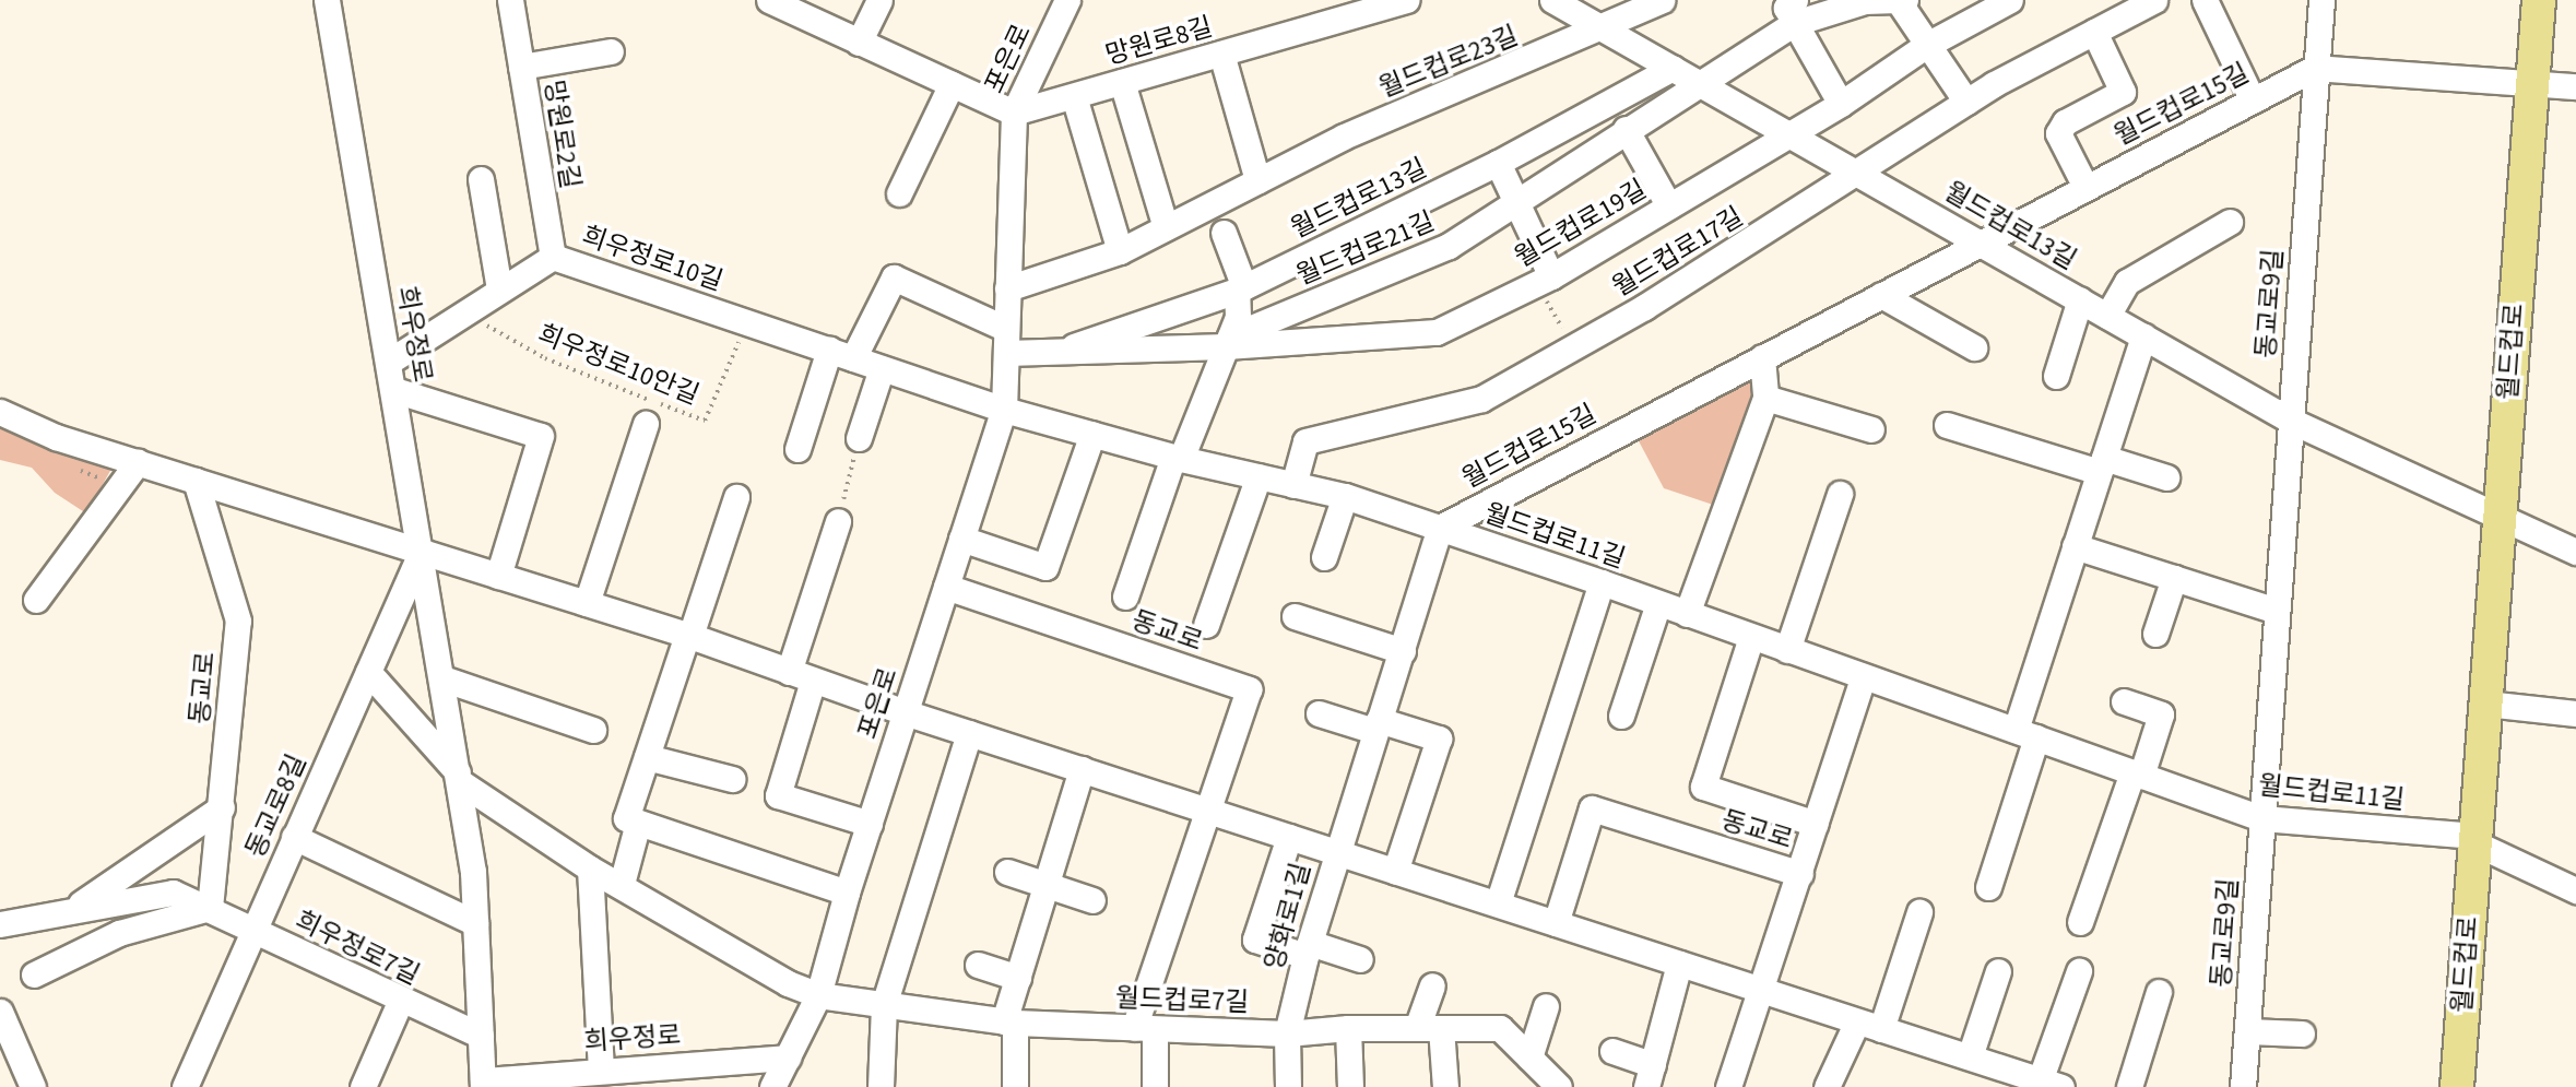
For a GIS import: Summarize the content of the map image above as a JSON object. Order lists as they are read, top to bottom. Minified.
{"streets":{"main road":["월드컵로"],"street":["망원로8길","포은로","월드컵로23길","월드컵로15길","망원로2길","월드컵로13길","월드컵로19길","월드컵로21길","월드컵로17길","희우정로10길","동교로9길","희우정로","월드컵로11길","동교로","동교로8길","양화로1길","희우정로7길","월드컵로7길"],"path":["희우정로10안길"]},"crossings":[["망원로8길","포은로"],["포은로","월드컵로23길"],["포은로","월드컵로19길"],["포은로","희우정로10길"],["포은로","희우정로"],["포은로","월드컵로11길"],["포은로","동교로"],["포은로","월드컵로7길"],["월드컵로23길","월드컵로13길"],["월드컵로15길","월드컵로13길"],["월드컵로15길","동교로9길"],["월드컵로15길","월드컵로11길"],["망원로2길","희우정로10길"],["월드컵로13길","월드컵로19길"],["월드컵로13길","월드컵로21길"],["월드컵로13길","월드컵로17길"],["월드컵로13길","동교로9길"],["월드컵로13길","월드컵로"],["월드컵로19길","월드컵로21길"],["월드컵로17길","월드컵로11길"],["희우정로10길","희우정로"],["희우정로10길","희우정로10안길"],["희우정로10길","월드컵로11길"],["동교로9길","월드컵로11길"],["희우정로","동교로8길"],["희우정로","희우정로7길"],["희우정로","월드컵로7길"],["월드컵로","월드컵로11길"],["동교로","희우정로7길"],["동교로","월드컵로7길"],["동교로8길","희우정로7길"],["양화로1길","월드컵로7길"]]}
